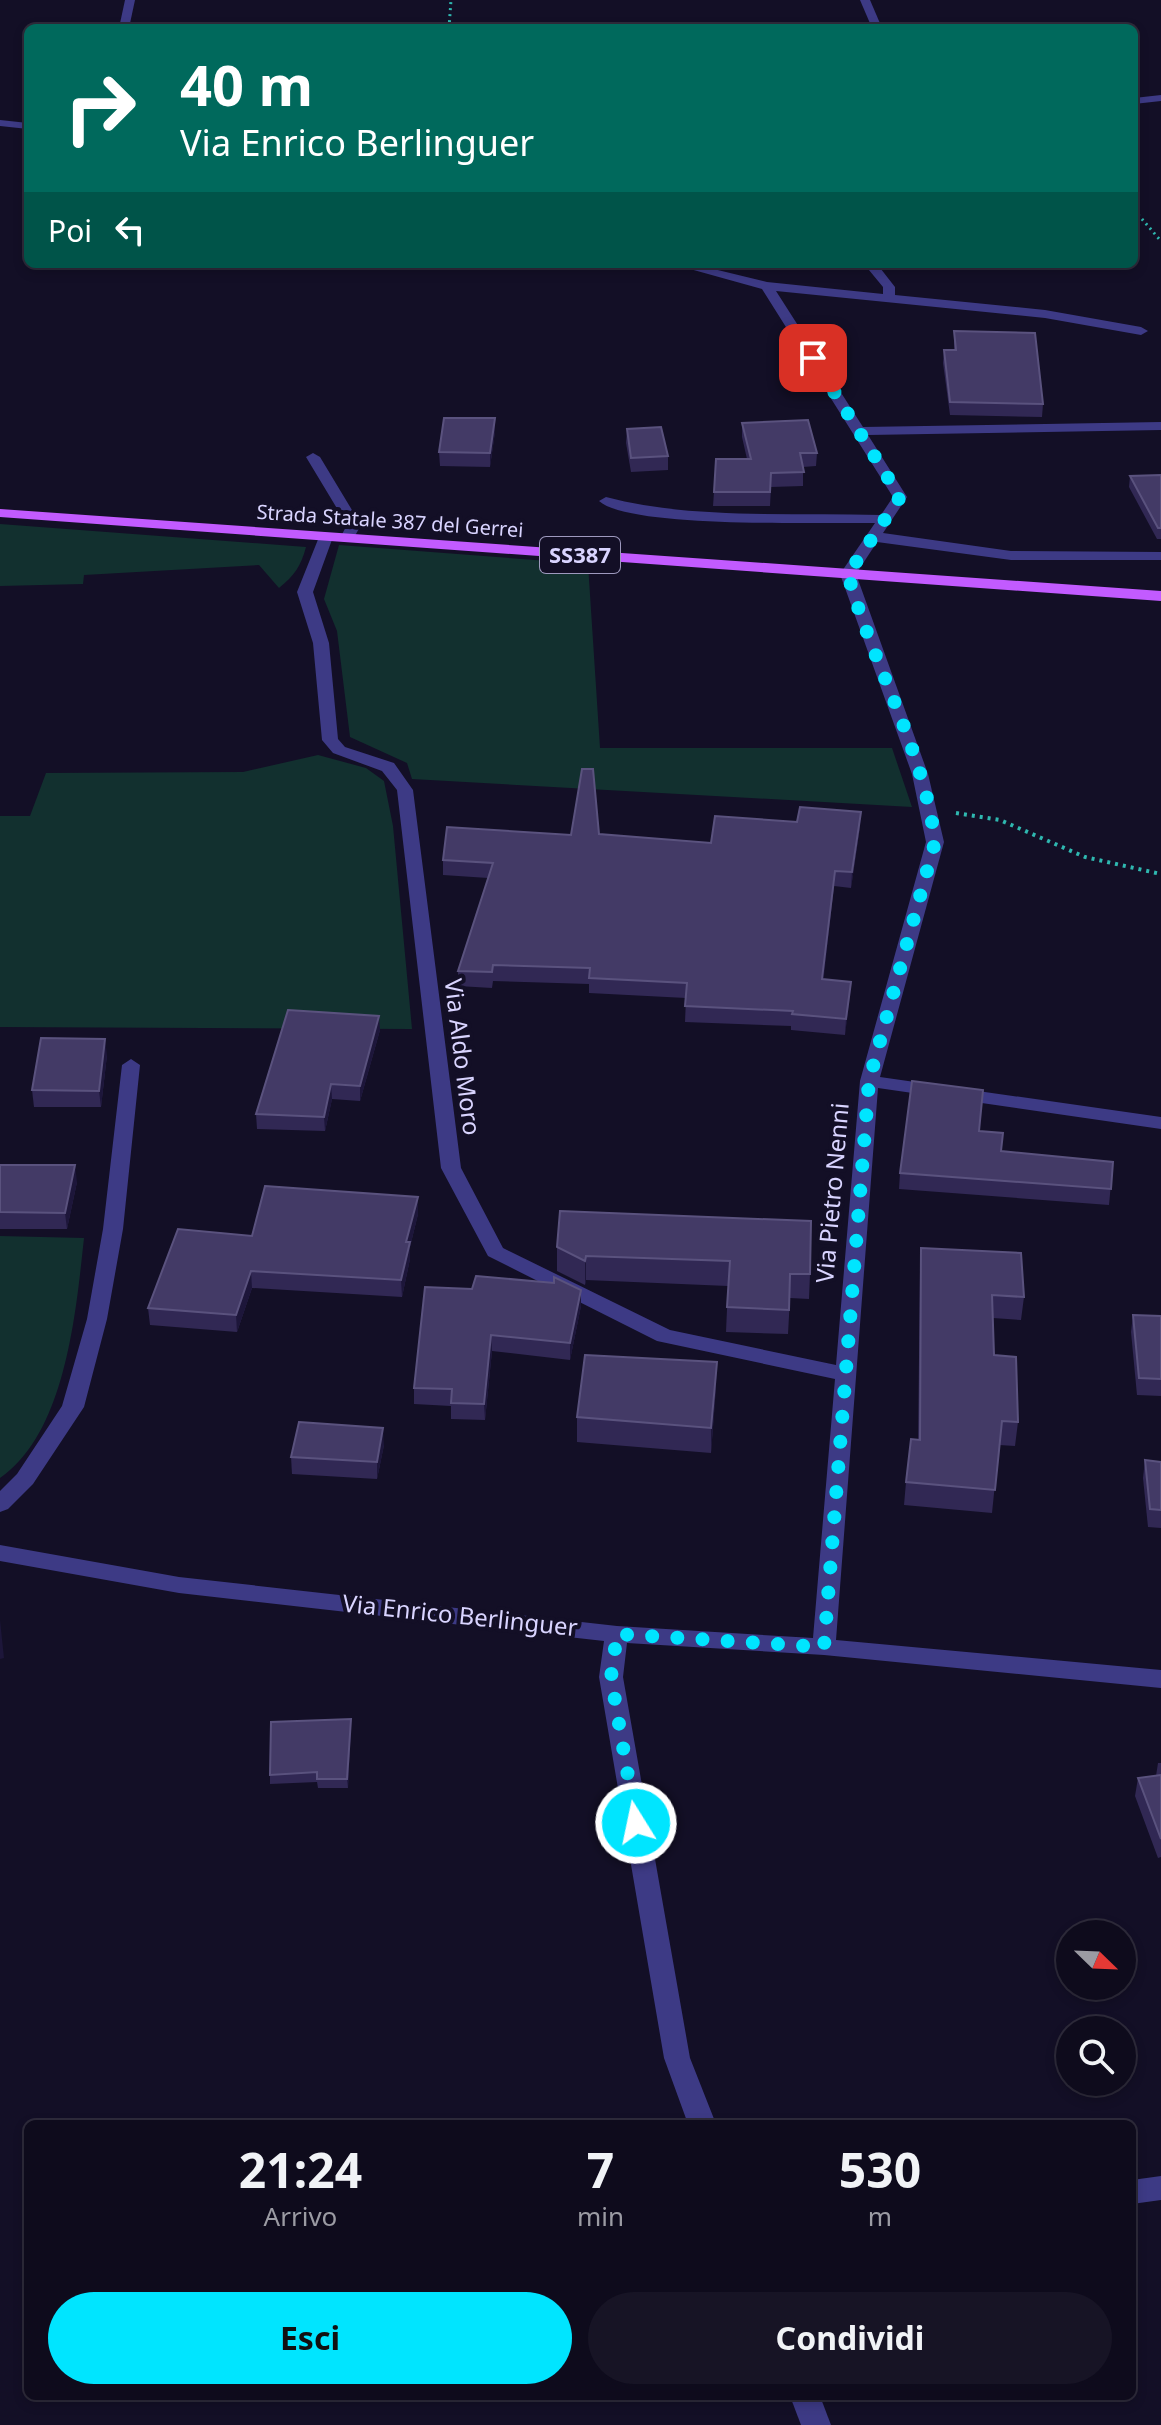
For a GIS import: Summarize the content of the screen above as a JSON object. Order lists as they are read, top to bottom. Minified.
{"streets":{"main road":["Strada Statale 387 del Gerrei","SS387"],"street":["Via Aldo Moro","Via Pietro Nenni","Via Enrico Berlinguer"]},"crossings":[["Strada Statale 387 del Gerrei","Via Aldo Moro"],["Strada Statale 387 del Gerrei","Via Pietro Nenni"],["Via Aldo Moro","Via Pietro Nenni"],["Via Pietro Nenni","Via Enrico Berlinguer"]],"north":"bottom right","page":{"turn":["40 m","Via Enrico Berlinguer"],"then":"Poi","eta":["21:24","Arrivo","7","min","530","m"],"buttons":["Esci","Condividi"]}}
